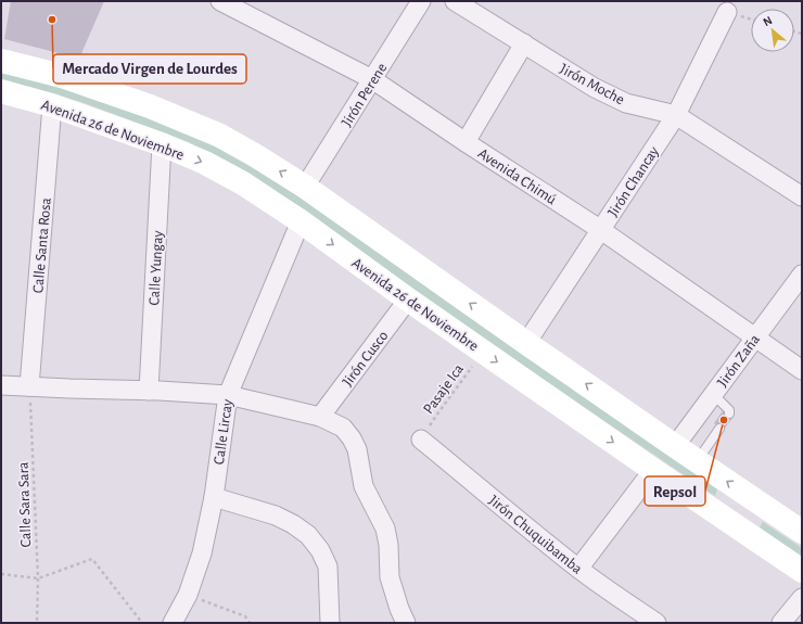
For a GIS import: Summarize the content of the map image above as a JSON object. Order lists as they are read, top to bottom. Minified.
{"streets":{"main road":["Avenida 26 de Noviembre"],"street":["Jirón Moche","Jirón Perene","Avenida Chimú","Jirón Chancay","Calle Santa Rosa","Calle Yungay","Jirón Cusco","Jirón Zaña","Calle Lircay","Jirón Chuquibamba"],"path":["Pasaje Ica","Calle Sara Sara"]},"crossings":[["Jirón Moche","Jirón Chancay"],["Jirón Perene","Avenida 26 de Noviembre"],["Jirón Perene","Avenida Chimú"],["Avenida 26 de Noviembre","Jirón Chancay"],["Avenida 26 de Noviembre","Calle Santa Rosa"],["Avenida 26 de Noviembre","Calle Yungay"],["Avenida 26 de Noviembre","Jirón Cusco"],["Avenida 26 de Noviembre","Jirón Zaña"],["Avenida 26 de Noviembre","Pasaje Ica"],["Avenida 26 de Noviembre","Calle Lircay"],["Avenida Chimú","Jirón Chancay"],["Avenida Chimú","Jirón Zaña"],["Calle Santa Rosa","Calle Sara Sara"],["Pasaje Ica","Jirón Chuquibamba"]],"places":["Mercado Virgen de Lourdes","Repsol"],"north":"top left"}
